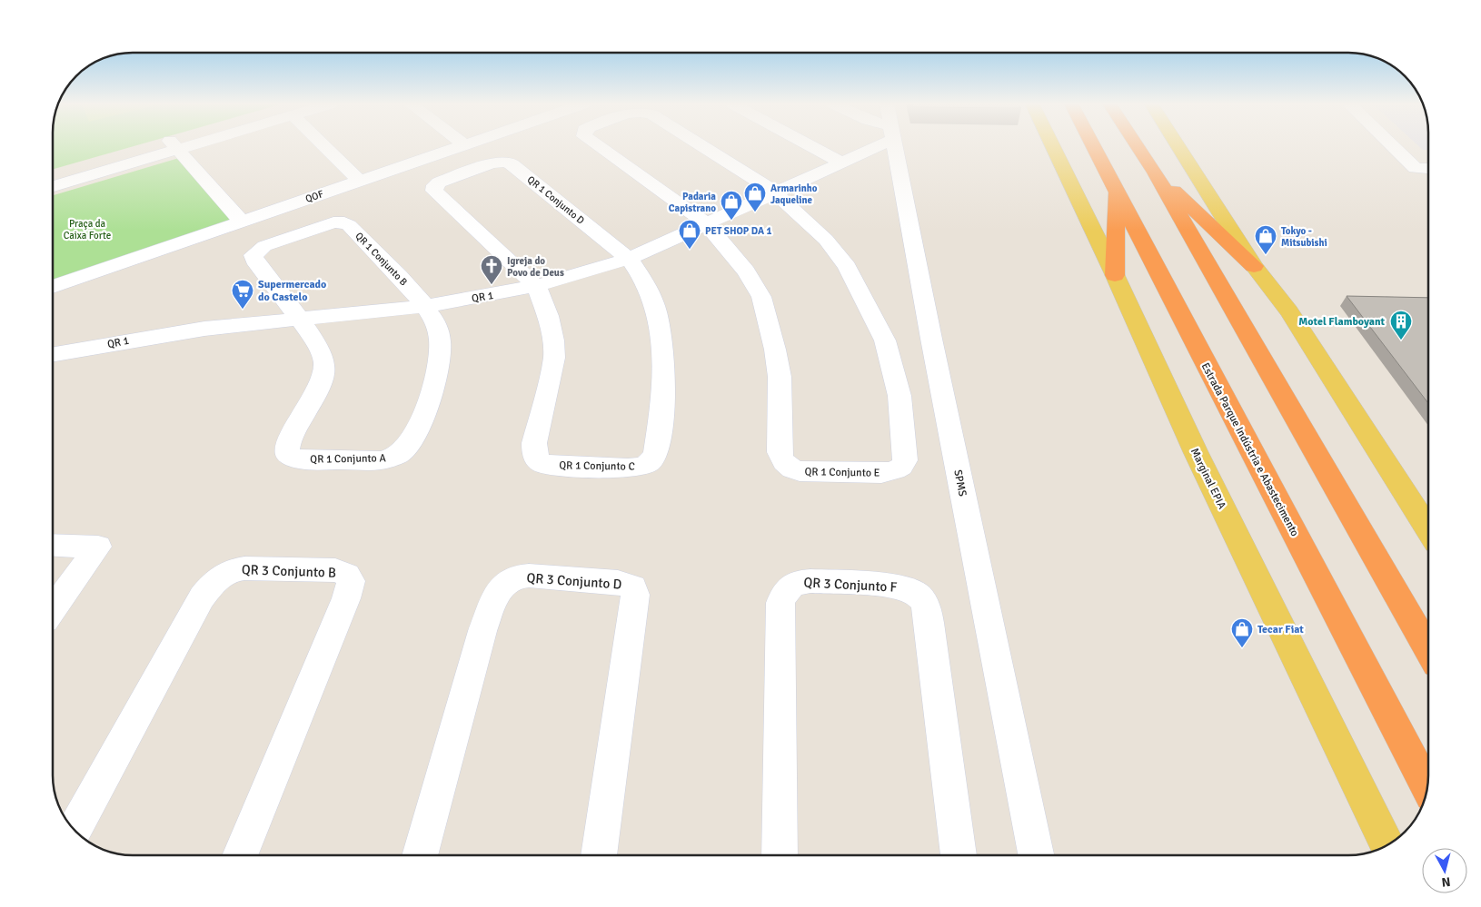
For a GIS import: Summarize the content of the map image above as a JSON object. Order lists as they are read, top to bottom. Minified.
{"streets":{"highway":["Estrada Parque Indústria e Abastecimento"],"main road":["Marginal EPIA"],"street":["QOF","QR 1 Conjunto D","QR 1 Conjunto B","QR 1","QR 1 Conjunto A","QR 1 Conjunto C","QR 1 Conjunto E","SPMS","QR 3 Conjunto B","QR 3 Conjunto D","QR 3 Conjunto F"]},"crossings":[["QR 1 Conjunto D","QR 1"],["QR 1 Conjunto D","QR 1 Conjunto C"],["QR 1 Conjunto B","QR 1"],["QR 1 Conjunto B","QR 1 Conjunto A"],["QR 1","QR 1 Conjunto A"],["QR 1","QR 1 Conjunto C"],["QR 1","QR 1 Conjunto E"]],"parks":["Praça da Caixa Forte"],"places":{"shop":["Armarinho Jaqueline","Padaria Capistrano","PET SHOP DA 1","Tokyo - Mitsubishi","Tecar Fiat"],"church":["Igreja do Povo de Deus"],"supermarket":["Supermercado do Castelo"],"building":["Motel Flamboyant"]},"north":"bottom"}
